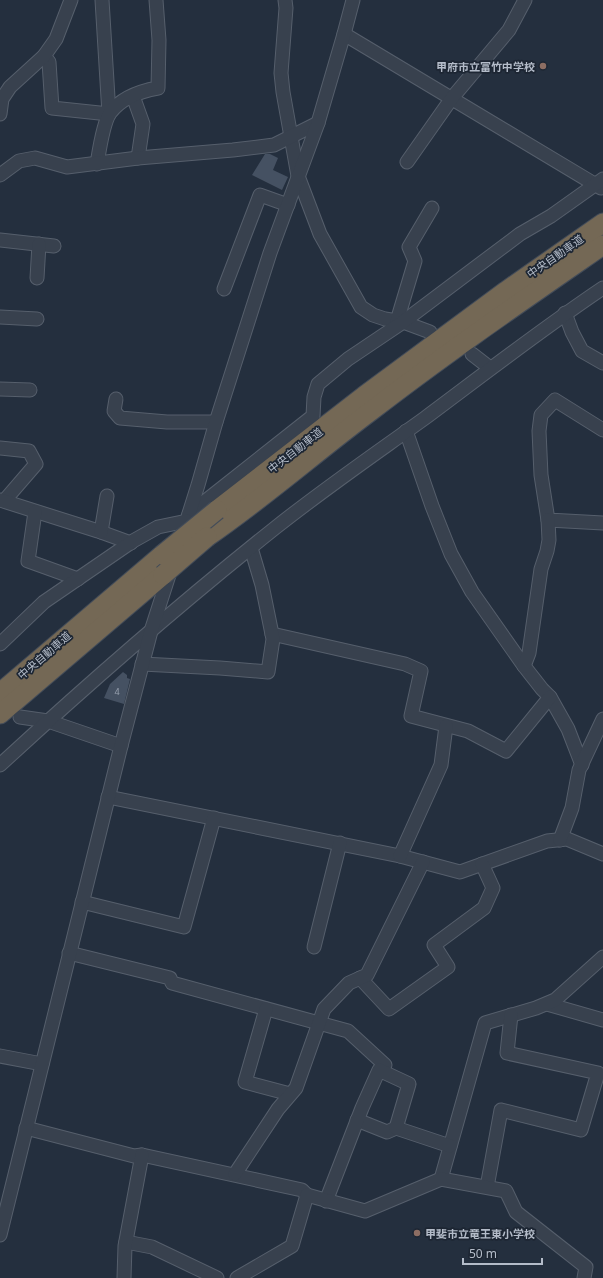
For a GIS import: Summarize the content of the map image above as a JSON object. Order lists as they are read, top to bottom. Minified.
{"streets":{"highway":["中央自動車道"]},"places":["甲府市立富竹中学校","甲斐市立竜王東小学校"],"house_numbers":["4"],"scale_bar":"50 m"}
